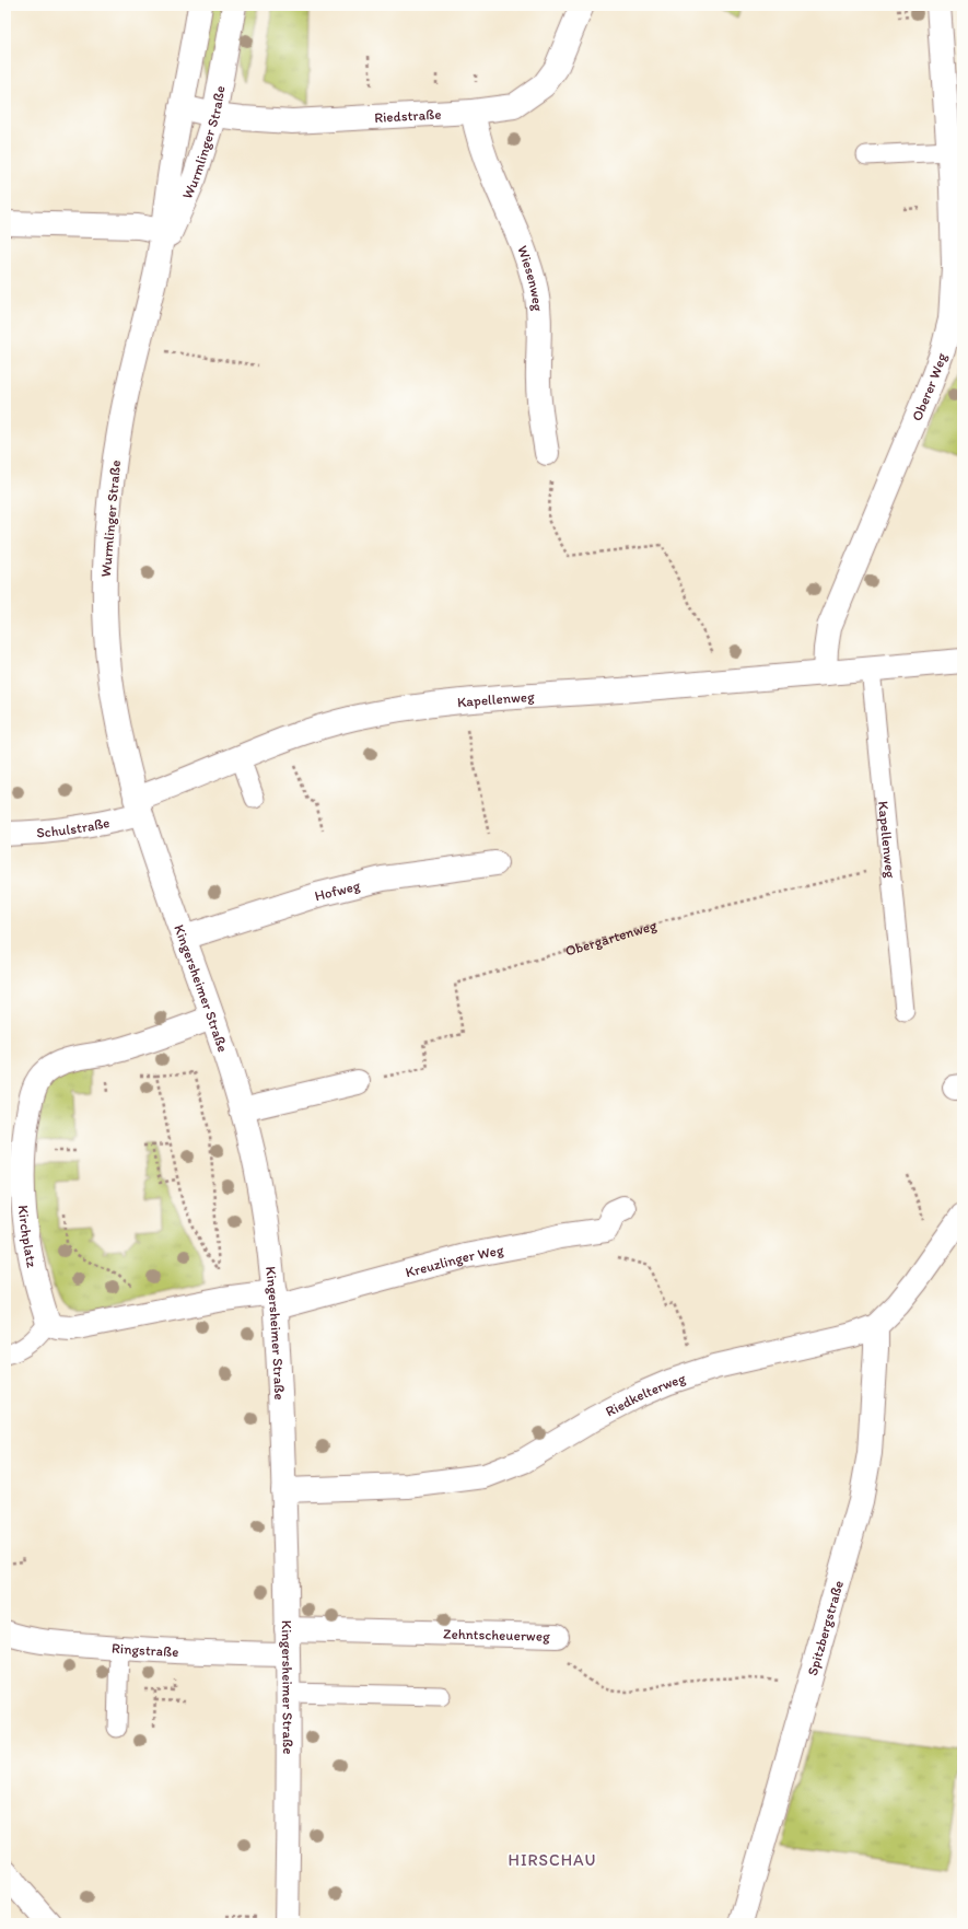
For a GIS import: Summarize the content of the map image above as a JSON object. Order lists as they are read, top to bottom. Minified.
{"streets":{"street":["Riedstraße","Wurmlinger Straße","Wiesenweg","Oberer Weg","Kapellenweg","Schulstraße","Hofweg","Kingersheimer Straße","Kirchplatz","Kreuzlinger Weg","Riedkelterweg","Spitzbergstraße","Zehntscheuerweg","Ringstraße"],"path":["Obergärtenweg"]},"crossings":[["Riedstraße","Wurmlinger Straße"],["Riedstraße","Wiesenweg"],["Wurmlinger Straße","Kingersheimer Straße"],["Oberer Weg","Kapellenweg"],["Kapellenweg","Schulstraße"],["Kapellenweg","Obergärtenweg"],["Kapellenweg","Kingersheimer Straße"],["Schulstraße","Kingersheimer Straße"],["Hofweg","Kingersheimer Straße"],["Kingersheimer Straße","Kirchplatz"],["Kingersheimer Straße","Kreuzlinger Weg"],["Kingersheimer Straße","Riedkelterweg"],["Kingersheimer Straße","Zehntscheuerweg"],["Kingersheimer Straße","Ringstraße"],["Riedkelterweg","Spitzbergstraße"],["Spitzbergstraße","Zehntscheuerweg"]],"districts":["HIRSCHAU"]}
